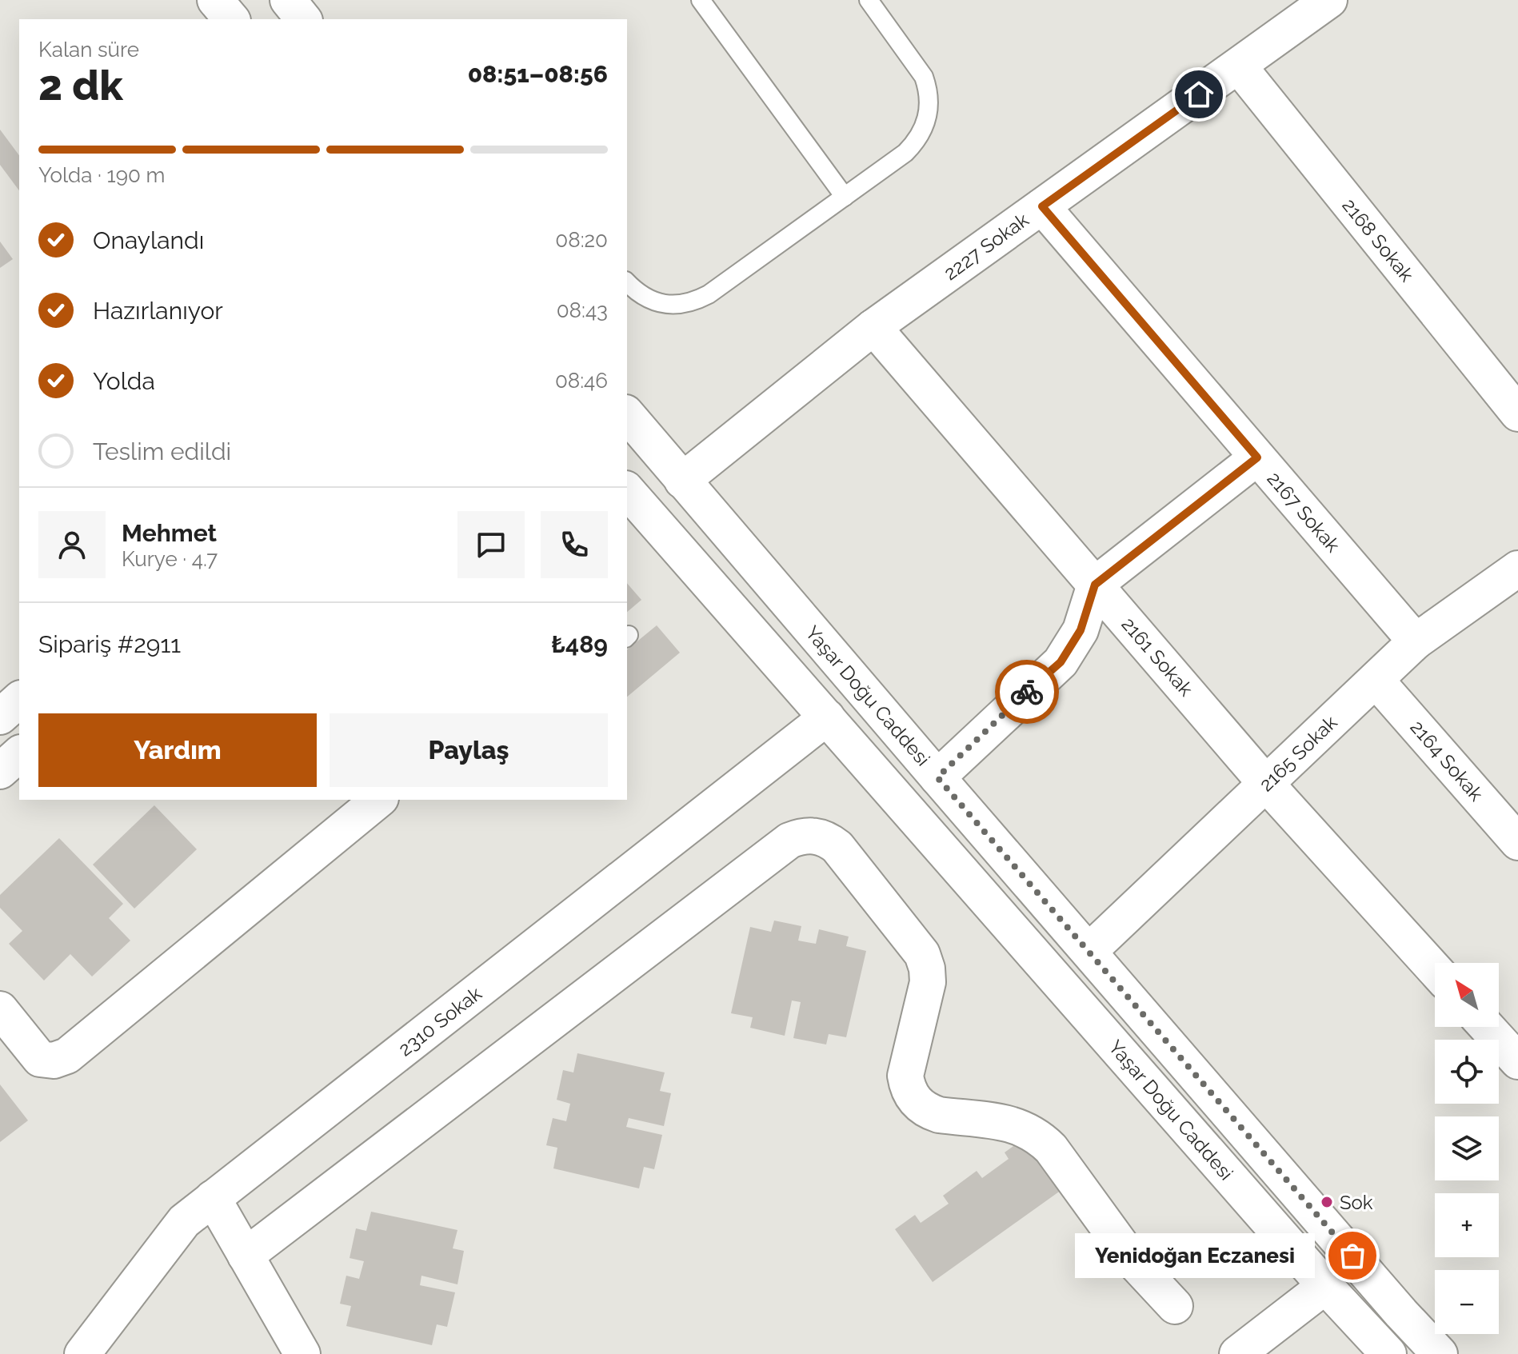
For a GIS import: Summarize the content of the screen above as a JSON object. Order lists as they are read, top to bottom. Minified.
{"streets":{"street":["2168 Sokak","2227 Sokak","2167 Sokak","2161 Sokak","Yaşar Doğu Caddesi","2165 Sokak","2164 Sokak","2310 Sokak"]},"crossings":[["2168 Sokak","2227 Sokak"],["2227 Sokak","2167 Sokak"],["2227 Sokak","2161 Sokak"],["2227 Sokak","Yaşar Doğu Caddesi"],["2167 Sokak","2165 Sokak"],["2161 Sokak","2165 Sokak"],["Yaşar Doğu Caddesi","2165 Sokak"],["Yaşar Doğu Caddesi","2310 Sokak"],["2165 Sokak","2164 Sokak"]],"places":["Sok","Yenidoğan Eczanesi"],"north":"top left","page":{"heading":["2 dk","Kalan süre","08:51–08:56"],"panel":["Mehmet","Kurye · 4.7","Sipariş #2911","₺489"],"bar":"Yolda · 190 m","list":[["Onaylandı","08:20"],["Hazırlanıyor","08:43"],["Yolda","08:46"],"Teslim edildi"],"buttons":["Yardım","Paylaş"],"map_buttons":["+","−"],"bubble":"Yenidoğan Eczanesi"}}
